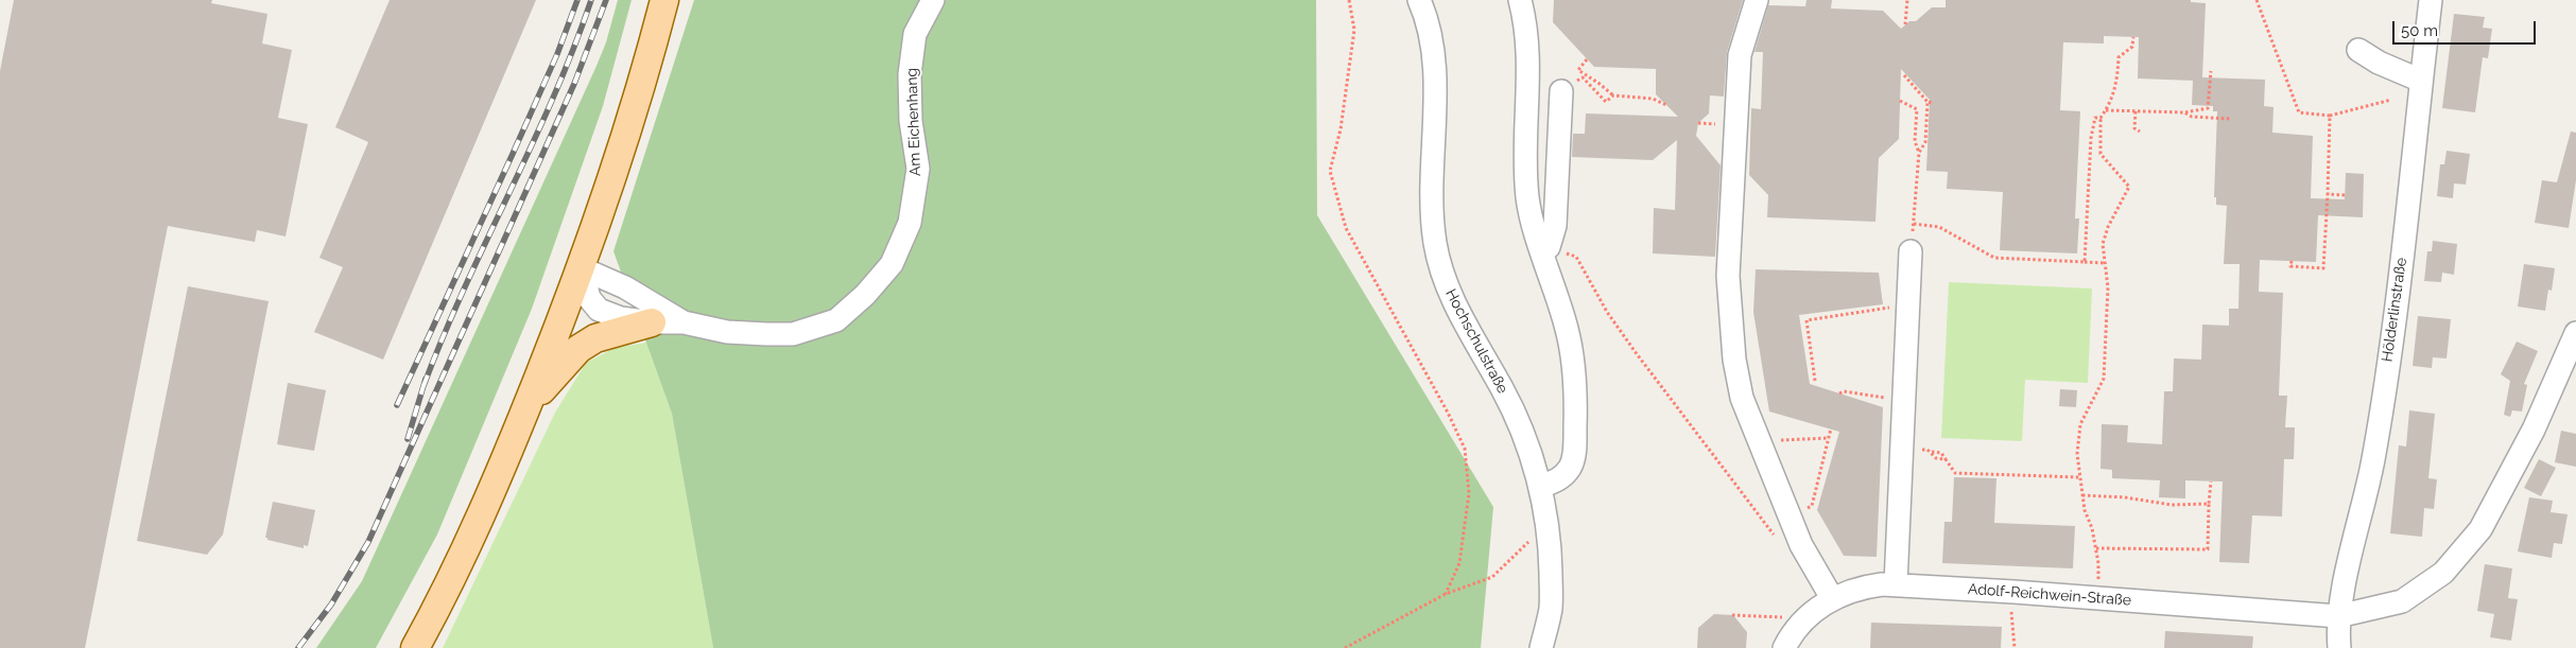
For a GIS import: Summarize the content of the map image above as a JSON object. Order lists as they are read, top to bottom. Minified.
{"streets":{"street":["Am Eichenhang","Hölderlinstraße","Hochschulstraße","Adolf-Reichwein-Straße"]},"crossings":[["Hölderlinstraße","Adolf-Reichwein-Straße"]],"scale_bar":"50 m"}
